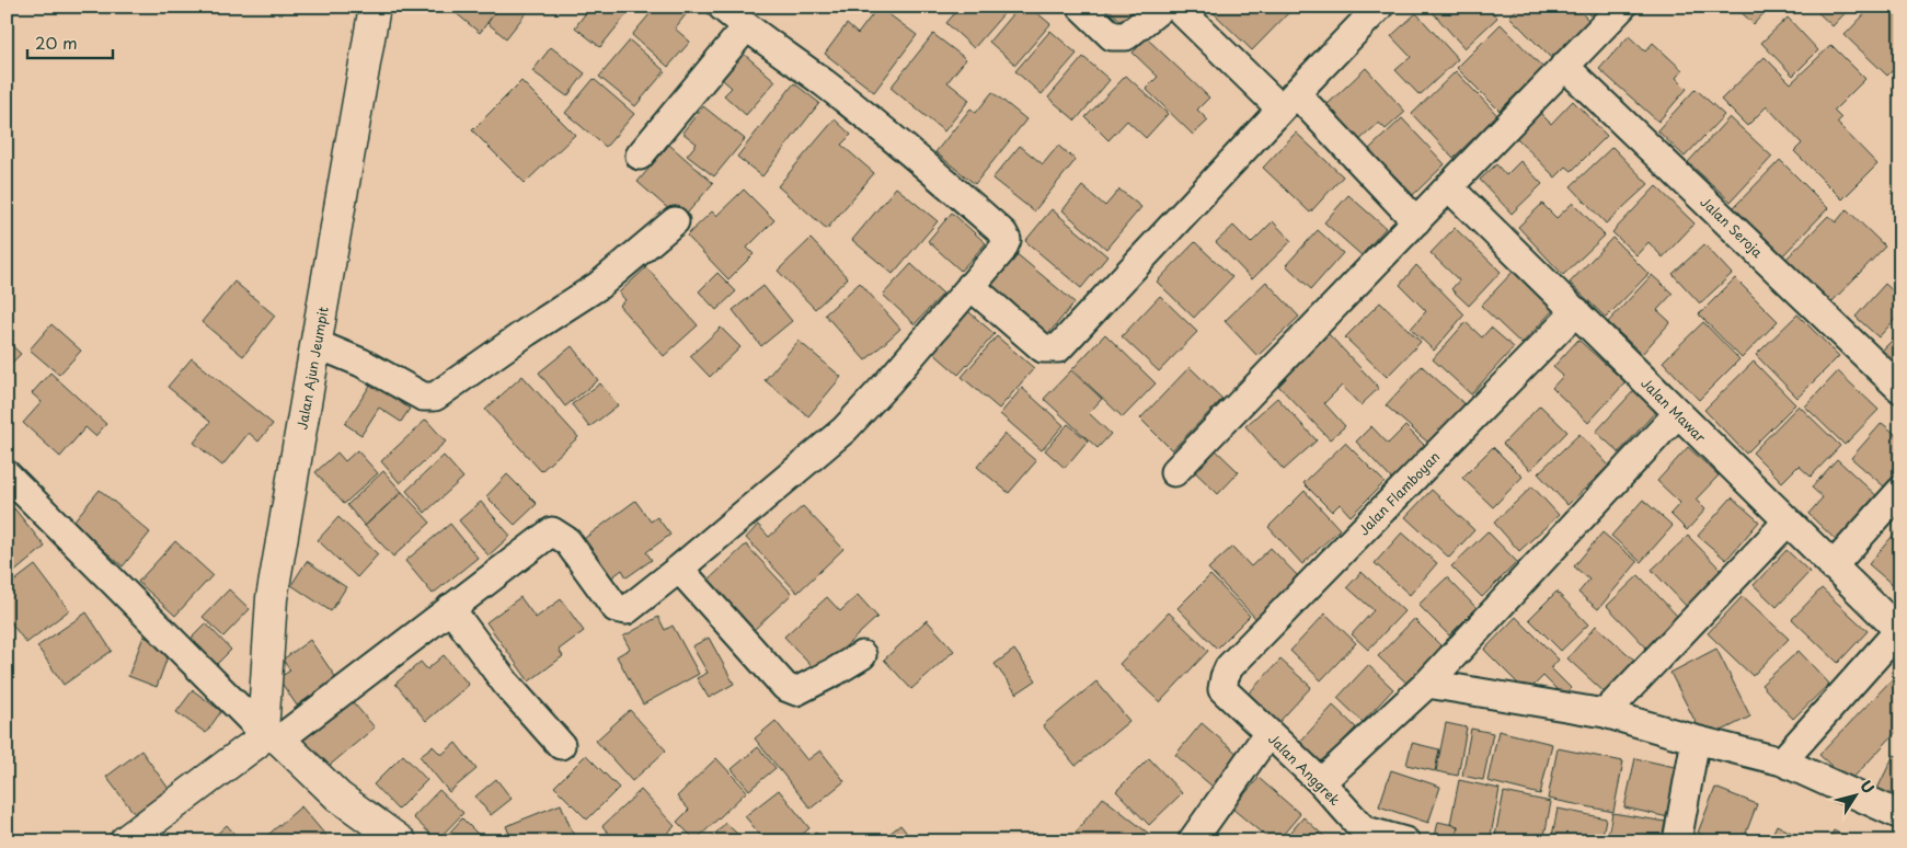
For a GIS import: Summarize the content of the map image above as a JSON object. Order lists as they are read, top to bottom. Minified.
{"streets":{"street":["Jalan Seroja","Jalan Ajun Jeumpit","Jalan Mawar","Jalan Flamboyan","Jalan Anggrek"]},"crossings":[["Jalan Mawar","Jalan Flamboyan"],["Jalan Flamboyan","Jalan Anggrek"]],"scale_bar":"20 m","north":"top right"}
